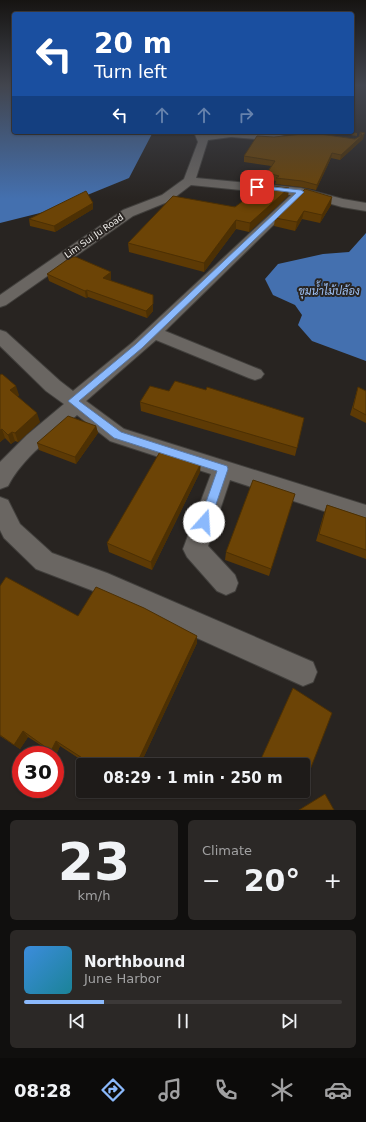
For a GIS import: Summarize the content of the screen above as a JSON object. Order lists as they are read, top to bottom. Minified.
{"streets":{"street":["Lim Sui Ju Road"]},"water":["ขุมน้ำไม้ปล้อง"],"page":{"turn":["20 m","Turn left"],"limit":"30","trip":"08:29 · 1 min · 250 m","tile":[["23","km/h"],"Climate"],"heat":["−","20°","+"],"song":["Northbound","June Harbor"],"tabs":"08:28"}}
